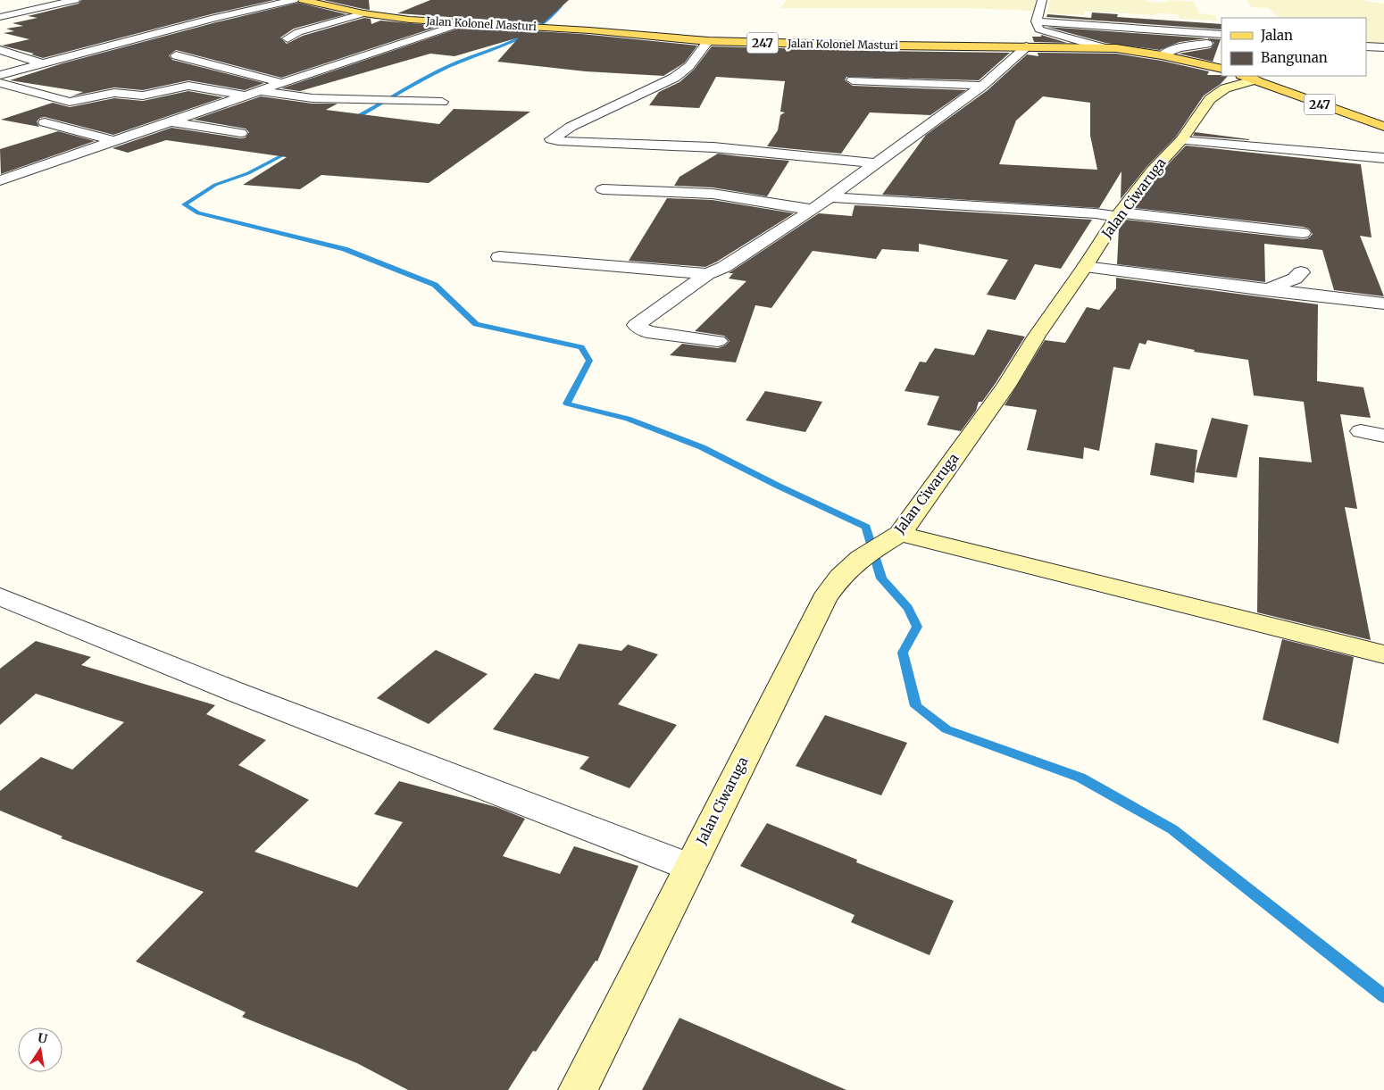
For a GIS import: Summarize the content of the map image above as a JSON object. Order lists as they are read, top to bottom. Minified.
{"streets":{"main road":["Jalan Kolonel Masturi","247"],"street":["Jalan Ciwaruga"]},"crossings":[["247","Jalan Ciwaruga"]],"legend":["Jalan","Bangunan"],"north":"top"}
